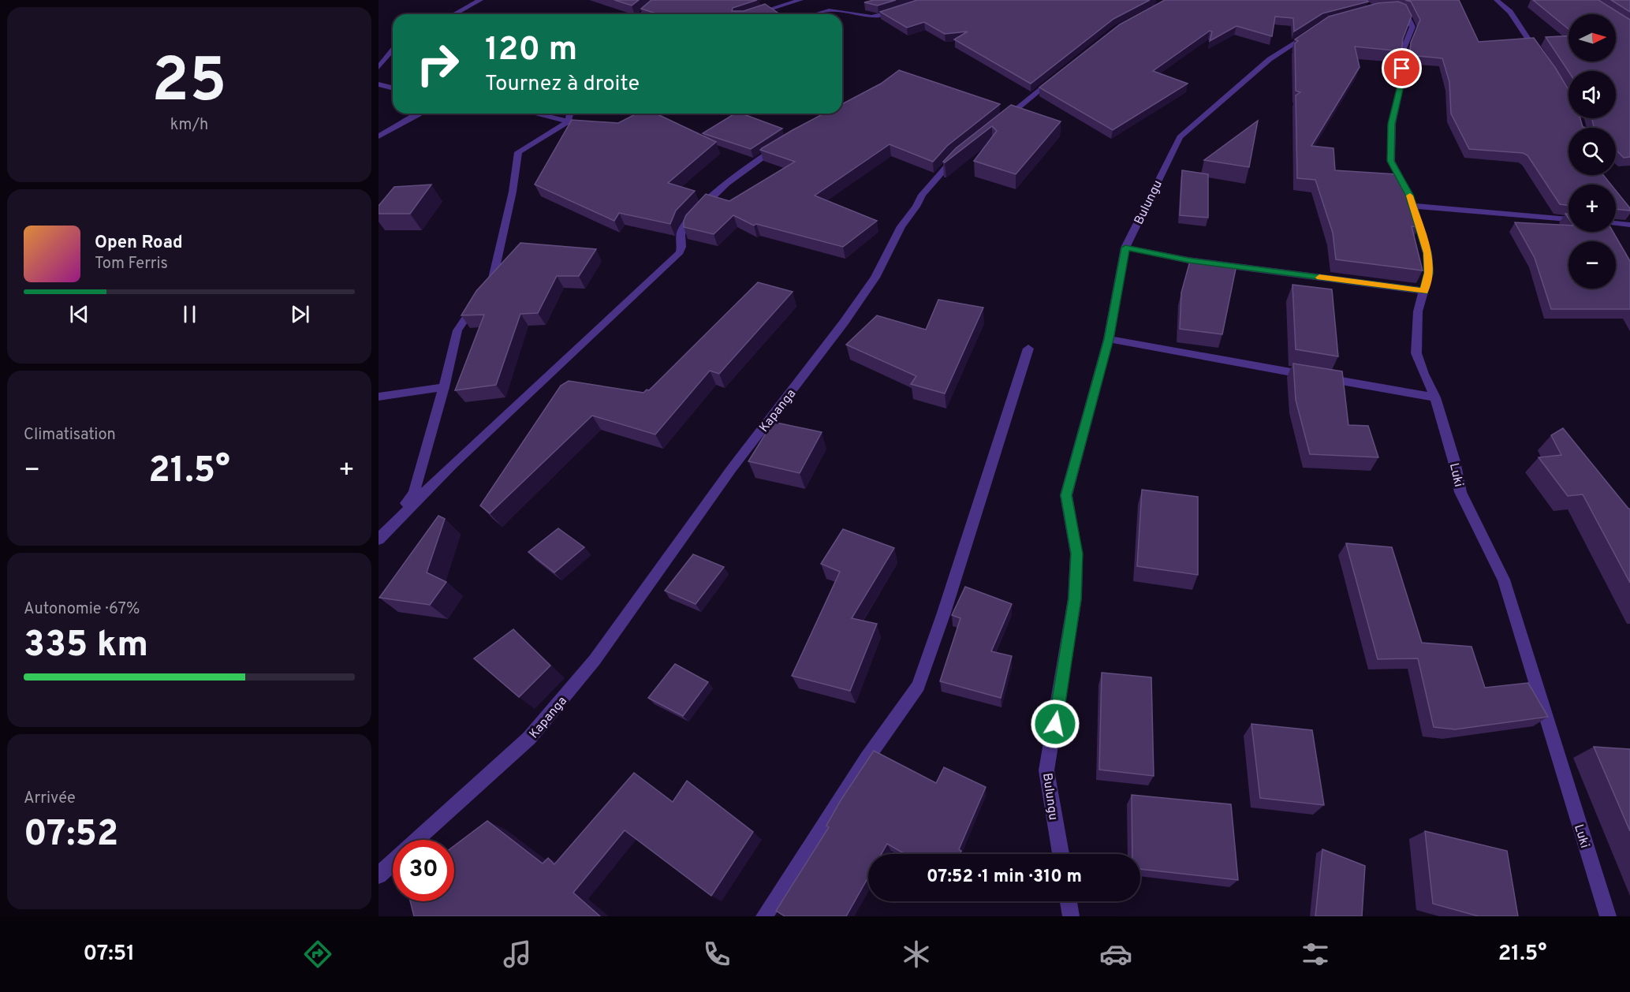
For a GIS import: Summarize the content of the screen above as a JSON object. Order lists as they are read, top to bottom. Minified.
{"streets":{"street":["Bulungu","Kapanga","Luki"]},"north":"right","page":{"tile":[["25","km/h"],"Climatisation",["Autonomie · 67%","335 km"],["Arrivée","07:52"]],"map_buttons":["+","−"],"turn":["120 m","Tournez à droite"],"song":["Open Road","Tom Ferris"],"heat":["−","21.5°","+"],"limit":"30","trip":"07:52 · 1 min · 310 m","tabs":["07:51","21.5°"]}}
